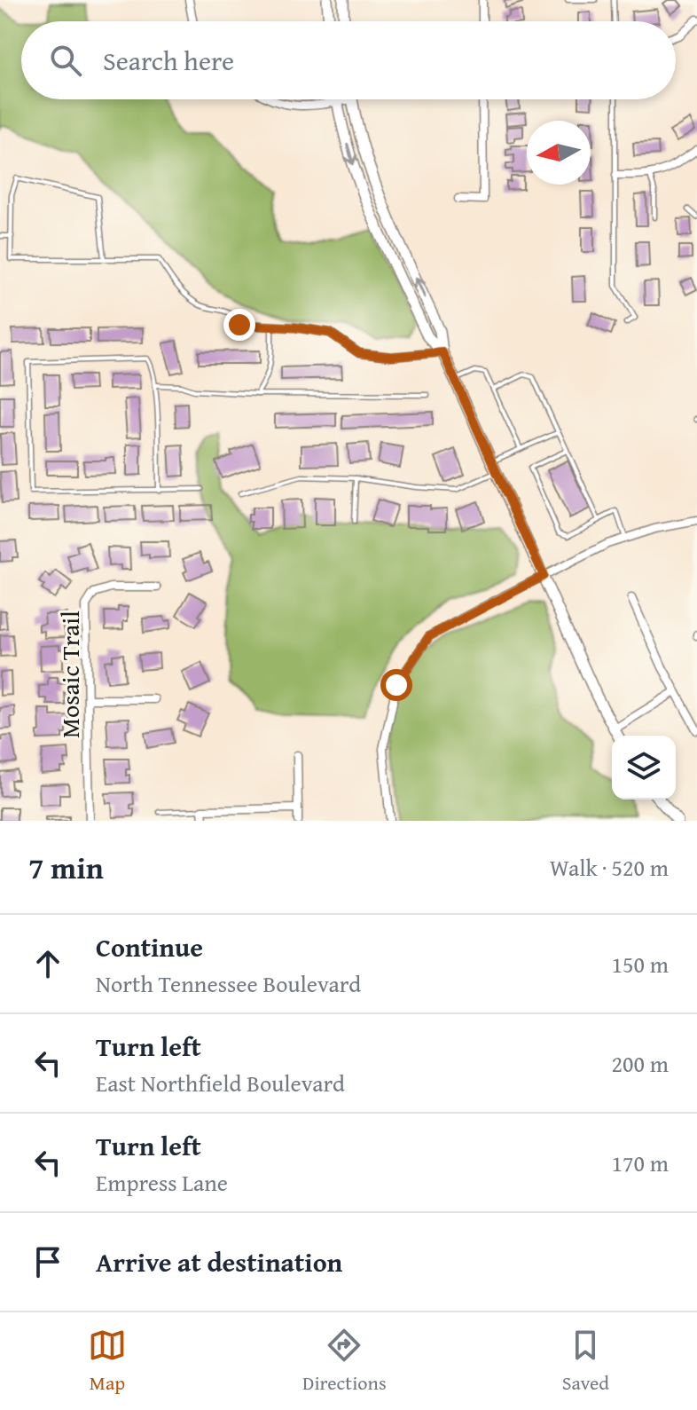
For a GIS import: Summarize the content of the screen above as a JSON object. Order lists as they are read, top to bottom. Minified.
{"streets":{"street":["Mosaic Trail"]},"north":"left","page":{"search":"Search here","heading":["7 min","Walk · 520 m"],"list":[["Continue","North Tennessee Boulevard","150 m"],["Turn left","East Northfield Boulevard","200 m"],["Turn left","Empress Lane","170 m"],"Arrive at destination"],"nav":["Map","Directions","Saved"]}}
